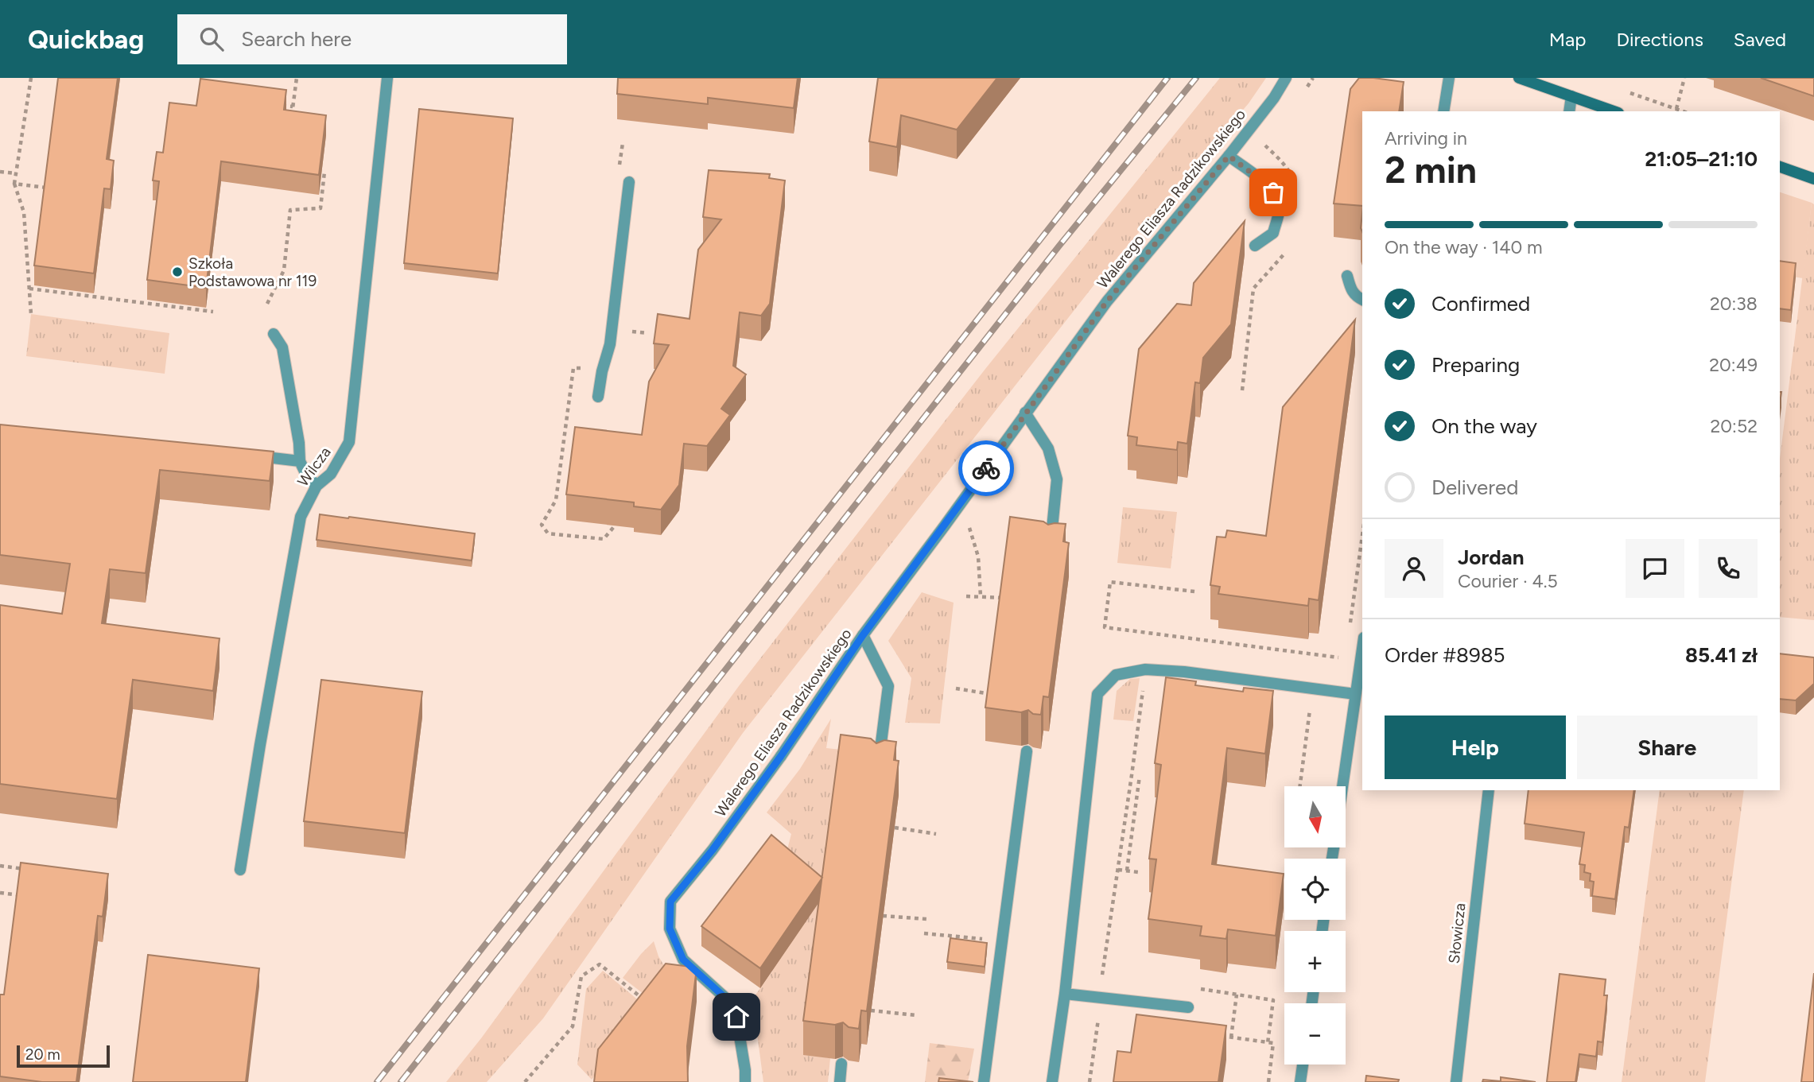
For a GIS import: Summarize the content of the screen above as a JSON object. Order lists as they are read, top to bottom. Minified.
{"streets":{"street":["Walerego Eliasza Radzikowskiego","Wilcza","Słowicza"]},"places":["Szkoła Podstawowa nr 119"],"scale_bar":"20 m","north":"bottom","page":{"header":"Quickbag","search":"Search here","nav":["Map","Directions","Saved"],"heading":["2 min","Arriving in","21:05–21:10"],"panel":["Jordan","Courier · 4.5","Order #8985","85.41 zł"],"bar":"On the way · 140 m","list":[["Confirmed","20:38"],["Preparing","20:49"],["On the way","20:52"],"Delivered"],"buttons":["Help","Share"],"map_buttons":["+","−"],"scale":"20 m"}}
